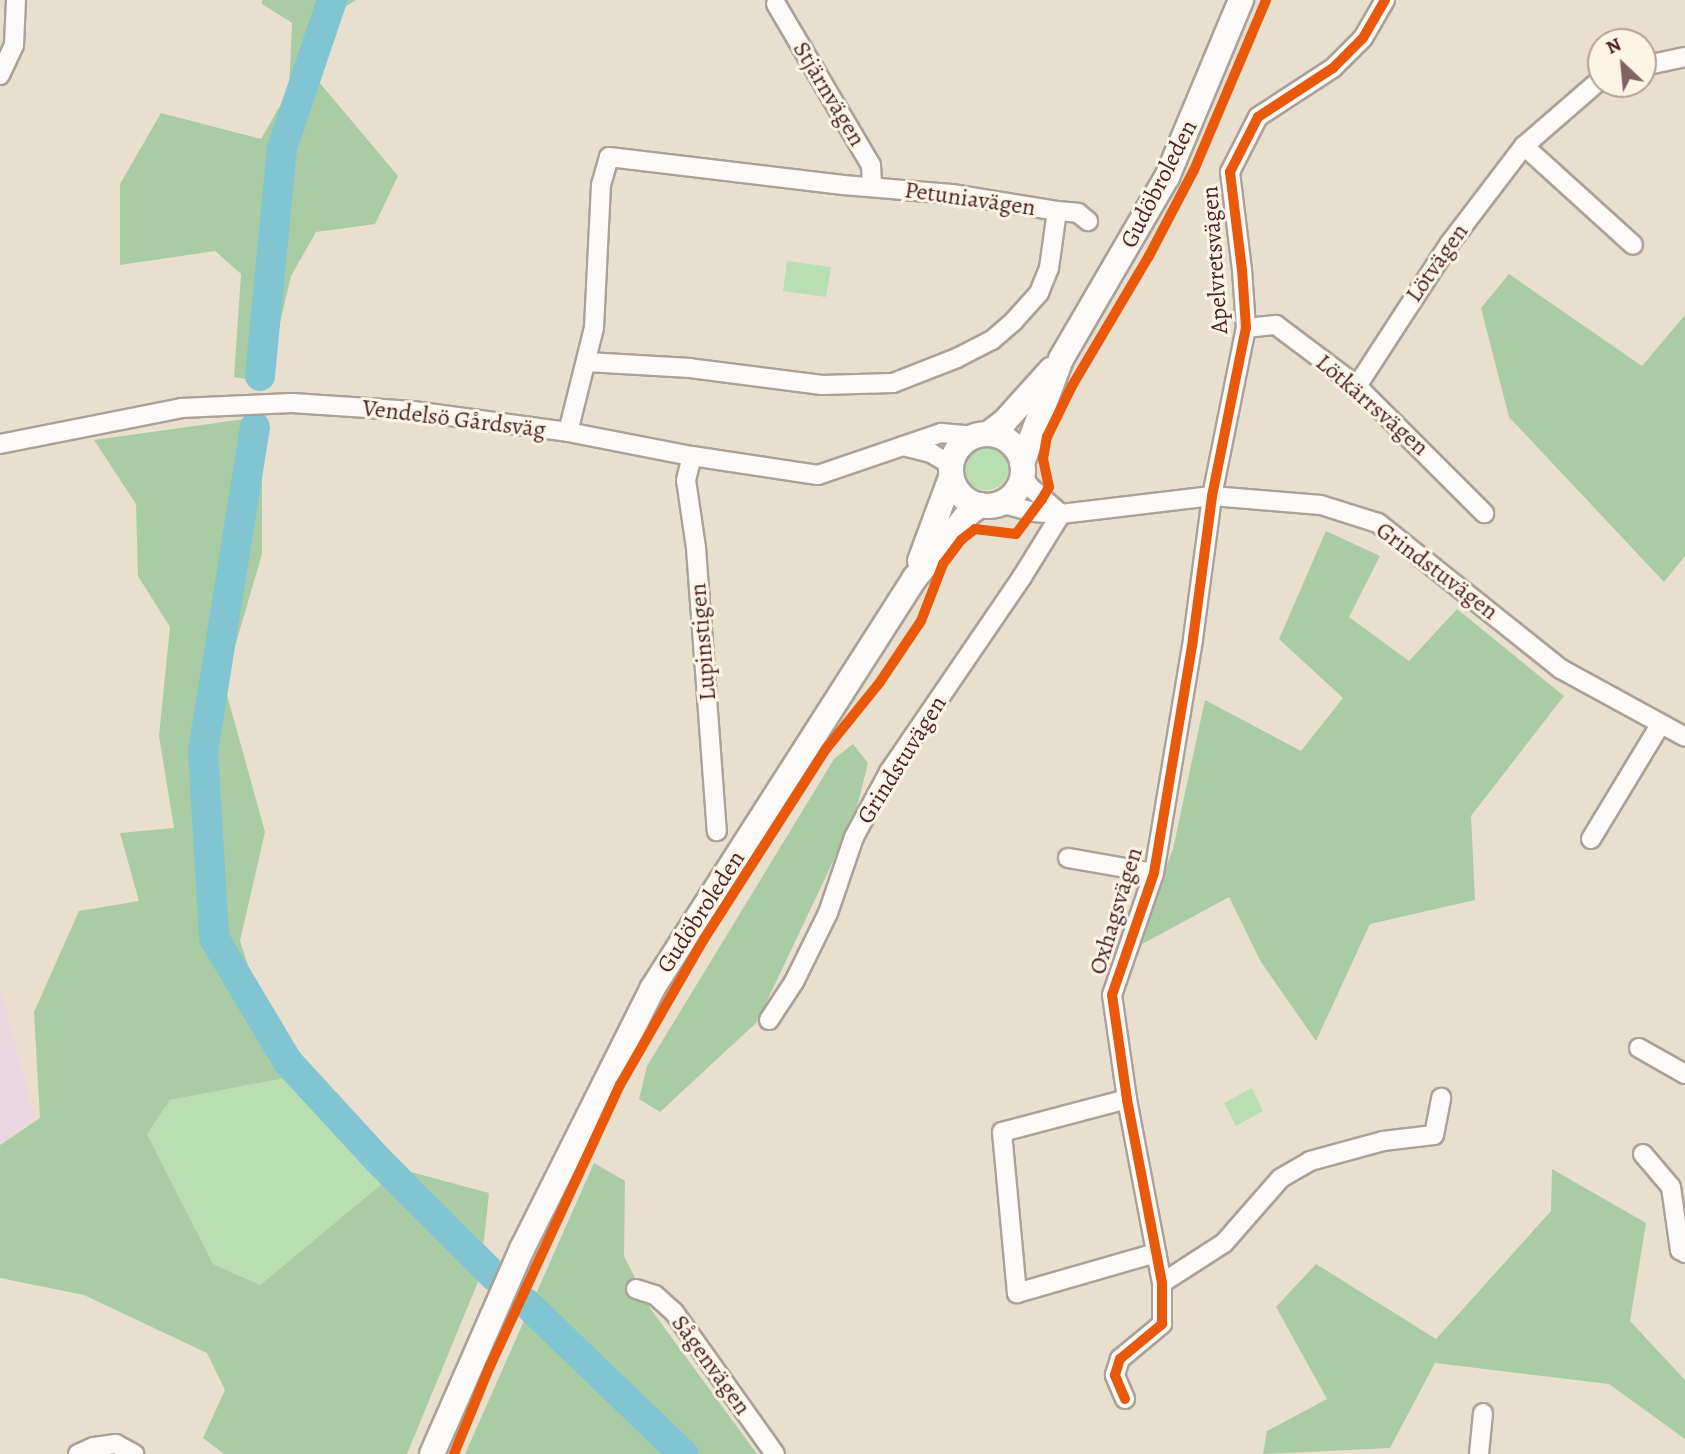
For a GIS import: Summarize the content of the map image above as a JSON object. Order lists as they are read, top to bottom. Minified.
{"streets":{"main road":["Gudöbroleden"],"street":["Stjärnvägen","Petuniavägen","Apelvretsvägen","Lötvägen","Lötkärrsvägen","Vendelsö Gårdsväg","Grindstuvägen","Lupinstigen","Oxhagsvägen","Sågenvägen"]},"crossings":[["Stjärnvägen","Petuniavägen"],["Gudöbroleden","Vendelsö Gårdsväg"],["Gudöbroleden","Grindstuvägen"],["Petuniavägen","Vendelsö Gårdsväg"],["Apelvretsvägen","Lötkärrsvägen"],["Apelvretsvägen","Grindstuvägen"],["Apelvretsvägen","Oxhagsvägen"],["Lötvägen","Lötkärrsvägen"],["Vendelsö Gårdsväg","Grindstuvägen"],["Vendelsö Gårdsväg","Lupinstigen"],["Grindstuvägen","Oxhagsvägen"]],"north":"top left"}
